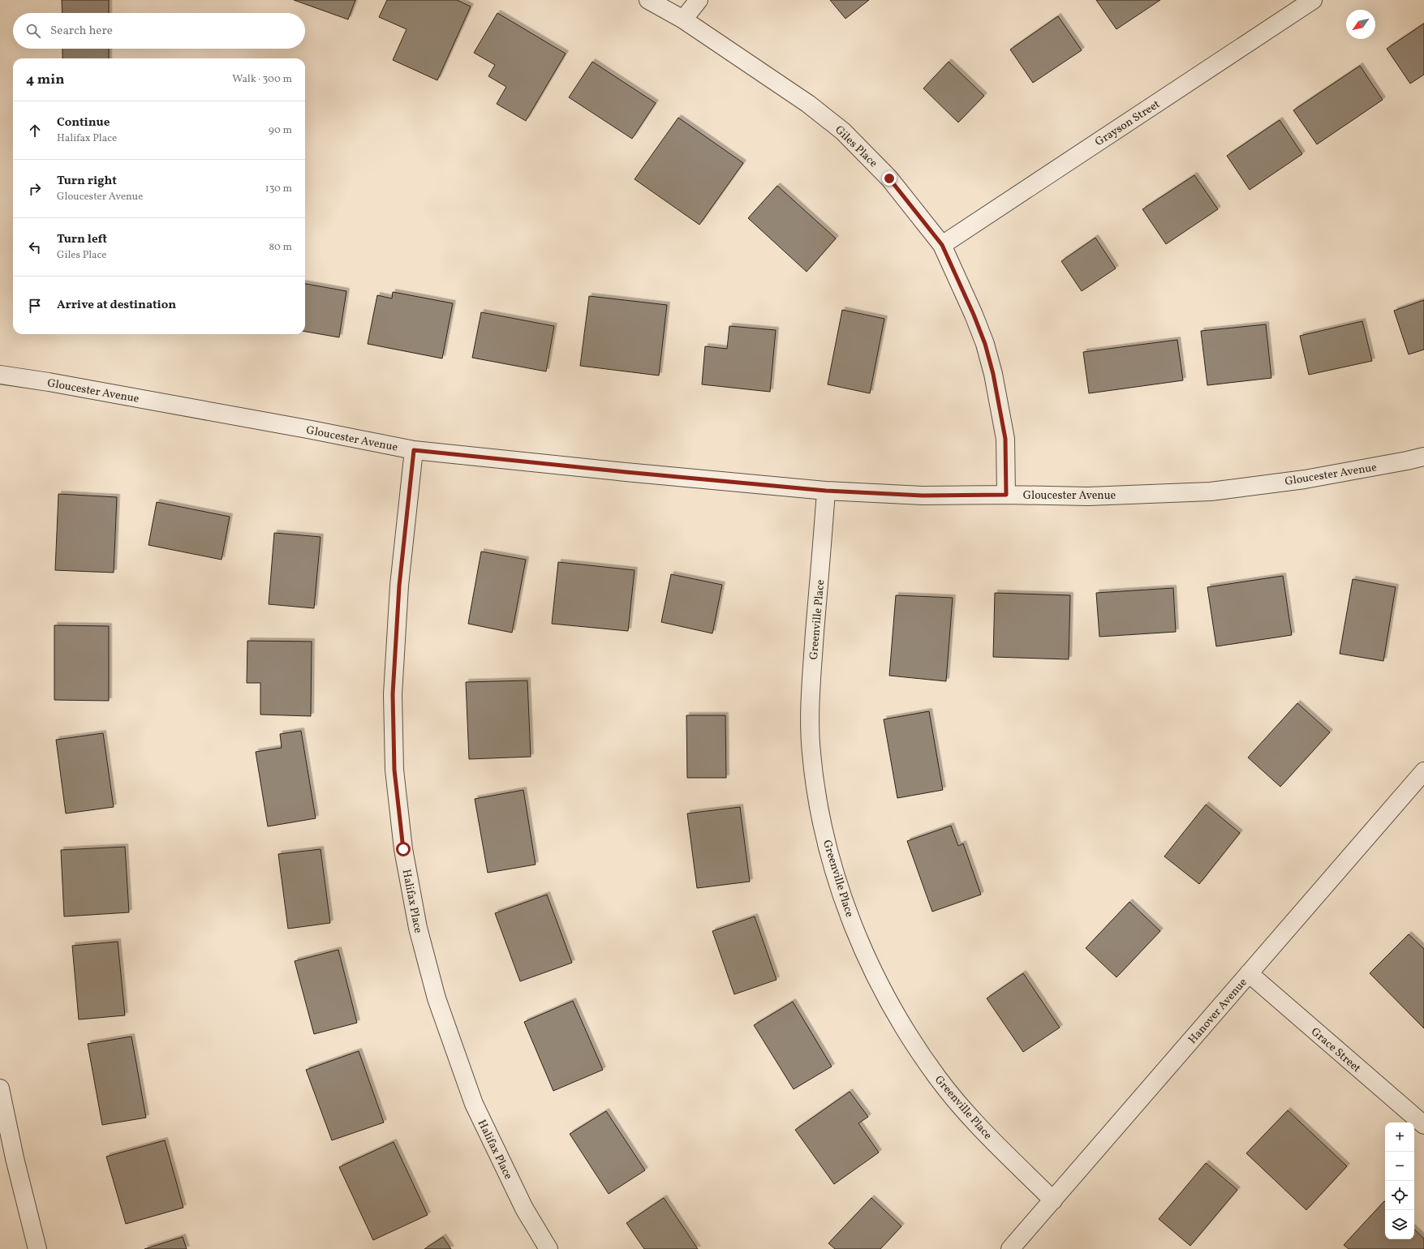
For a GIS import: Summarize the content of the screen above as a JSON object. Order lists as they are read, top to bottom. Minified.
{"streets":{"street":["Grayson Street","Giles Place","Gloucester Avenue","Greenville Place","Halifax Place","Hanover Avenue","Grace Street"]},"crossings":[["Grayson Street","Giles Place"],["Giles Place","Gloucester Avenue"],["Gloucester Avenue","Greenville Place"],["Gloucester Avenue","Halifax Place"],["Greenville Place","Hanover Avenue"],["Hanover Avenue","Grace Street"]],"north":"bottom left","page":{"search":"Search here","heading":["4 min","Walk · 300 m"],"list":[["Continue","Halifax Place","90 m"],["Turn right","Gloucester Avenue","130 m"],["Turn left","Giles Place","80 m"],"Arrive at destination"],"map_buttons":["+","−"]}}
